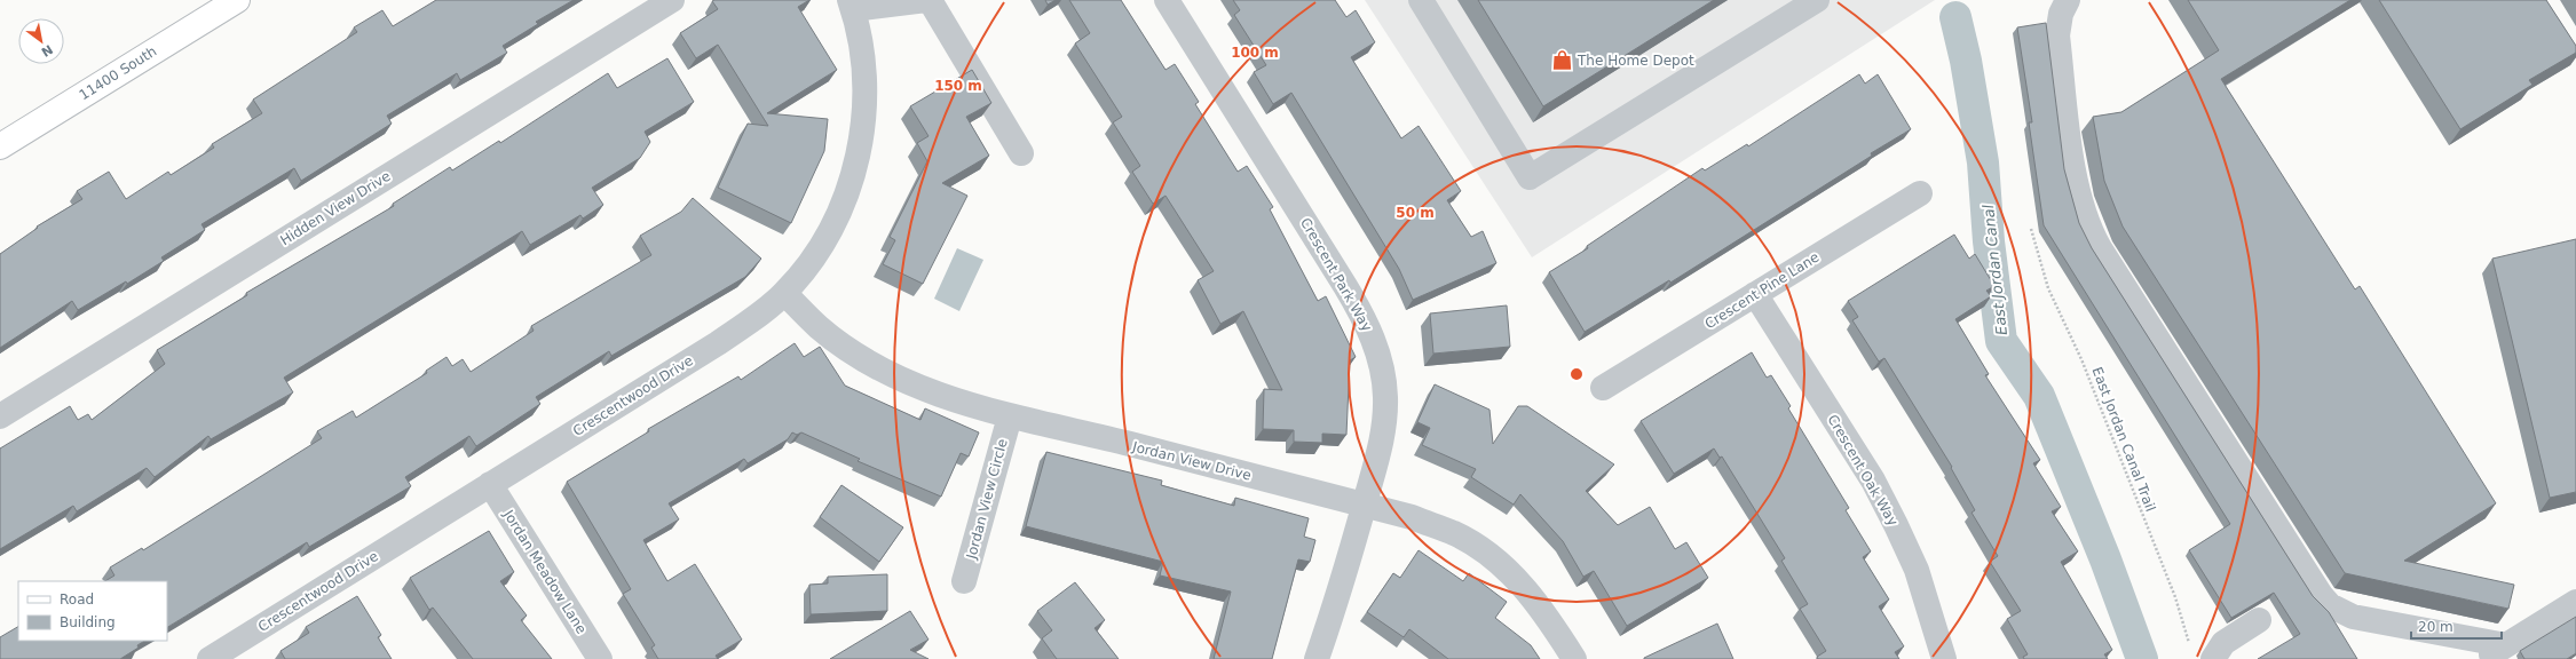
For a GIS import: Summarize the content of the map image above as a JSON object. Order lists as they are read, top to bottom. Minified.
{"streets":{"main road":["11400 South"],"street":["Hidden View Drive","Crescent Park Way","Crescent Pine Lane","Crescentwood Drive","Jordan View Drive","Crescent Oak Way","Jordan View Circle","Jordan Meadow Lane"],"path":["East Jordan Canal Trail"]},"crossings":[["Crescent Park Way","Jordan View Drive"],["Crescent Pine Lane","Crescent Oak Way"],["Crescentwood Drive","Jordan View Drive"],["Crescentwood Drive","Jordan Meadow Lane"],["Jordan View Drive","Jordan View Circle"]],"water":["East Jordan Canal"],"places":{"shop":["The Home Depot"]},"legend":["Road","Building"],"scale_bar":"20 m","north":"bottom right","rings":["100 m","150 m","50 m"]}
